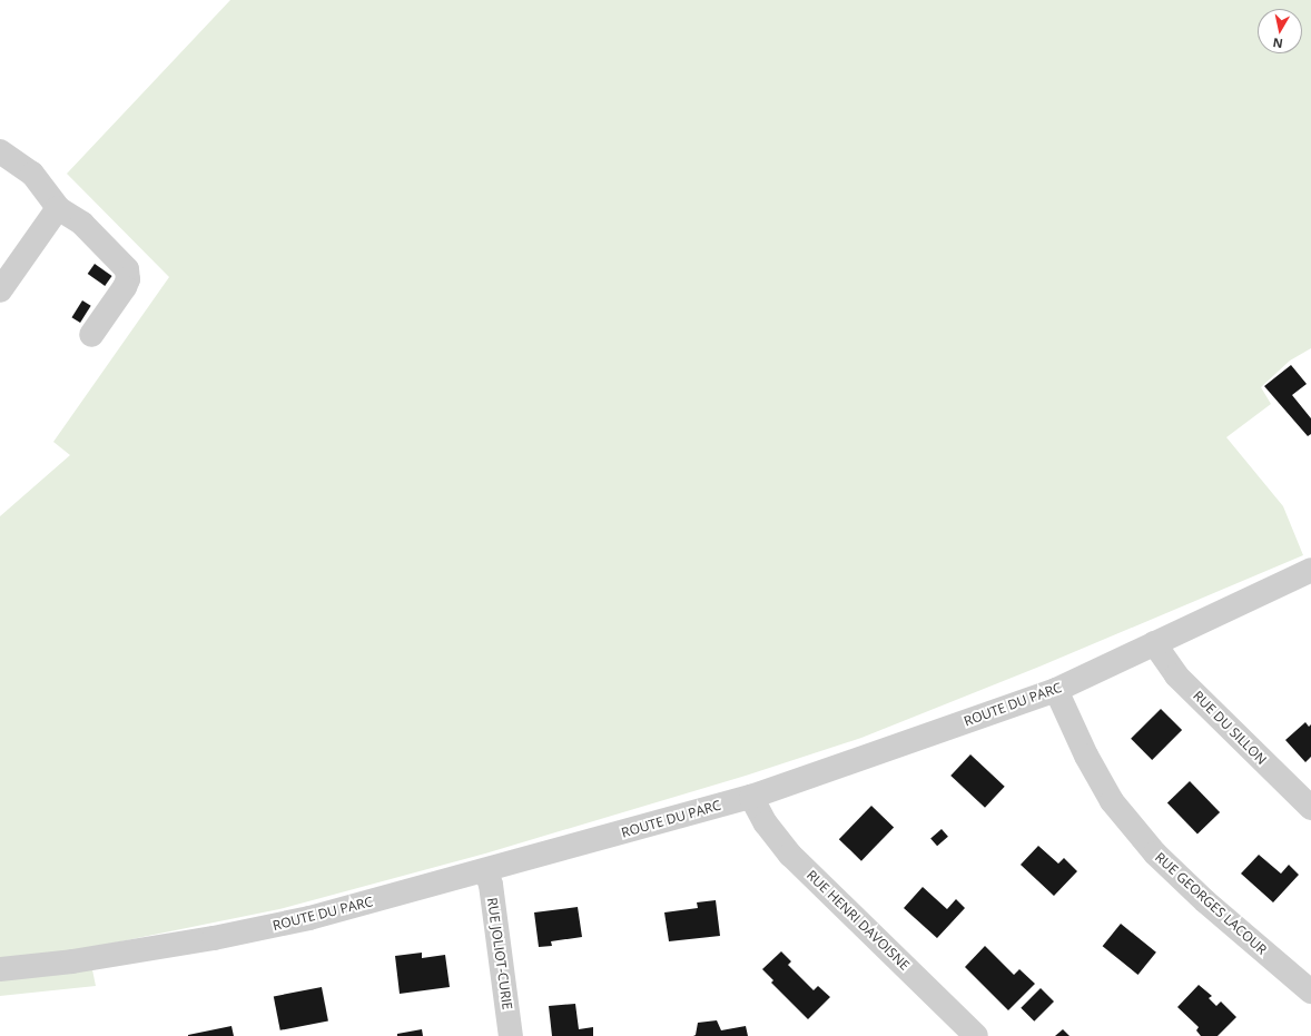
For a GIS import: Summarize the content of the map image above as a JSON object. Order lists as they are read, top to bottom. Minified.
{"streets":{"street":["ROUTE DU PARC","RUE DU SILLON","RUE GEORGES LACOUR","RUE HENRI DAVOISNE","RUE JOLIOT-CURIE"]},"crossings":[["ROUTE DU PARC","RUE DU SILLON"],["ROUTE DU PARC","RUE GEORGES LACOUR"],["ROUTE DU PARC","RUE HENRI DAVOISNE"],["ROUTE DU PARC","RUE JOLIOT-CURIE"]],"north":"bottom"}
